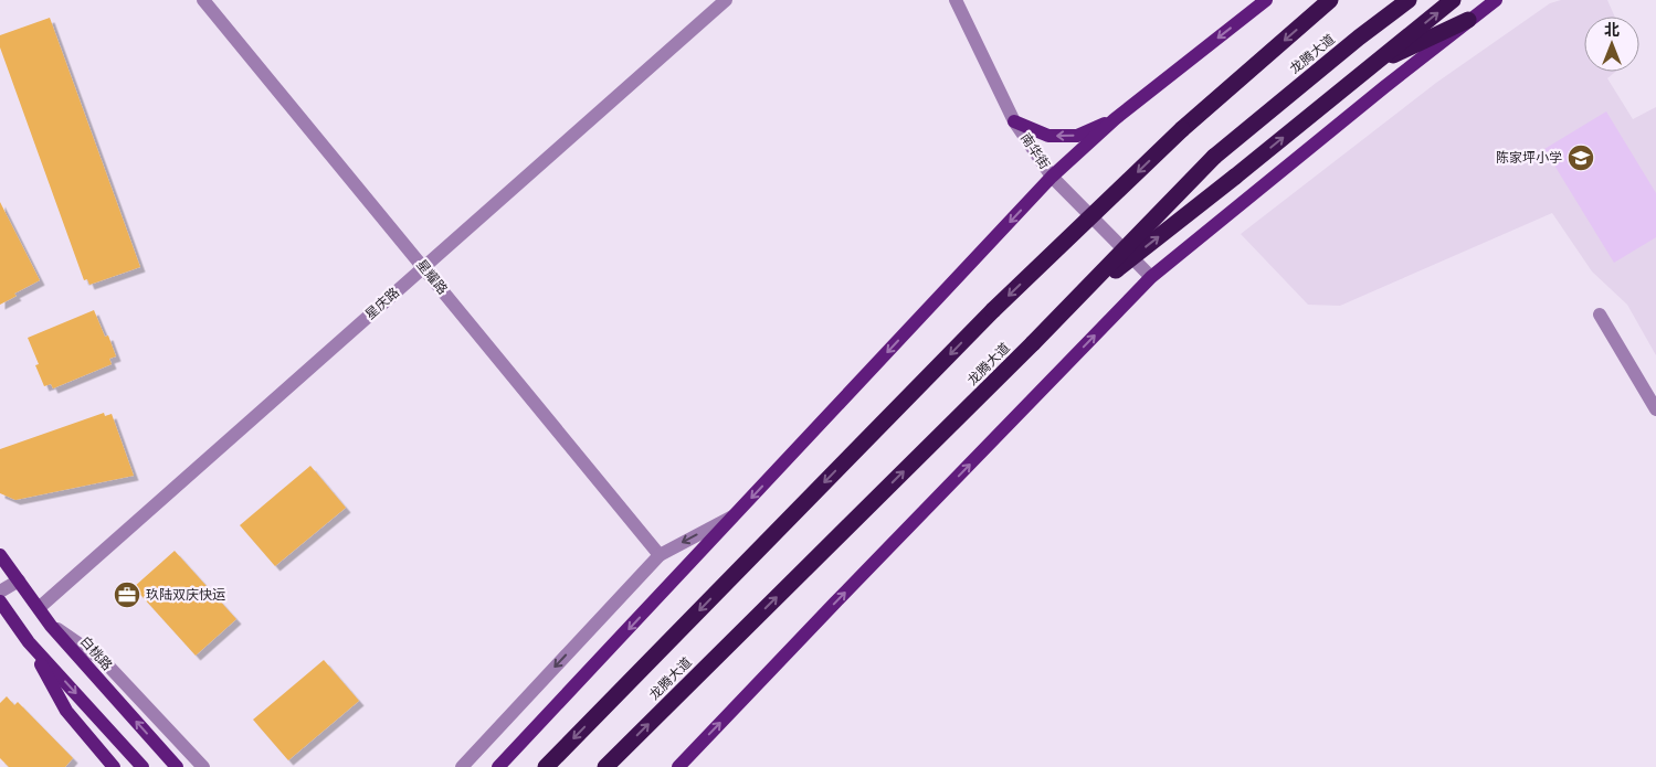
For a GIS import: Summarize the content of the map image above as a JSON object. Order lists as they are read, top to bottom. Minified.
{"streets":{"highway":["龙腾大道"],"main road":["白桃路"],"street":["南华街","星耀路","星庆路"]},"crossings":[["星耀路","星庆路"],["星庆路","白桃路"]],"places":{"school or university":["陈家坪小学"],"office":["玖陆双庆快运"]},"north":"top"}
